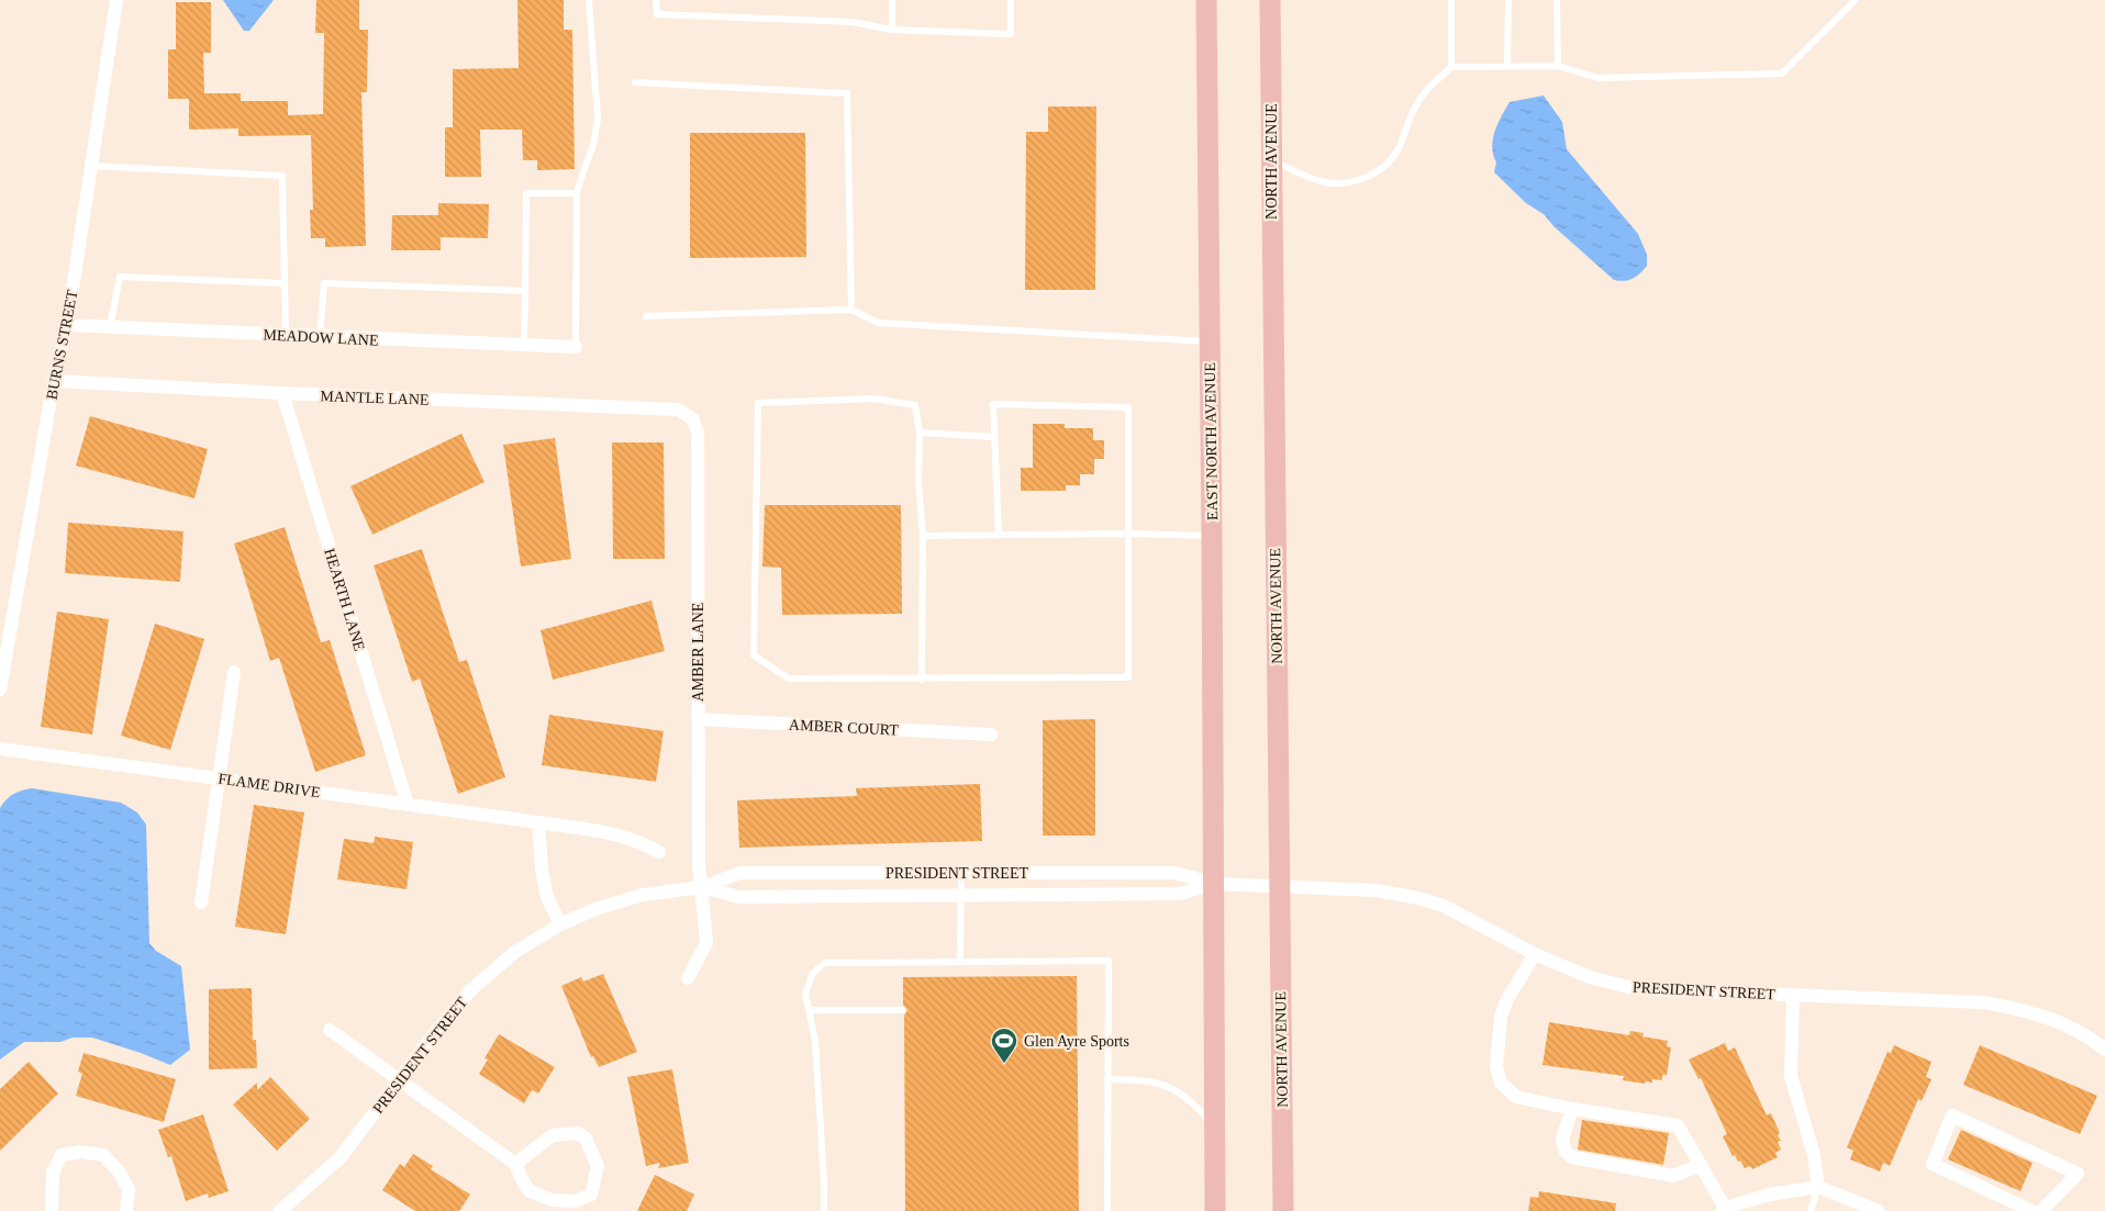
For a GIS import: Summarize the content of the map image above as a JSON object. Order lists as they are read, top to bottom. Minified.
{"streets":{"main road":["NORTH AVENUE","EAST NORTH AVENUE"],"street":["MEADOW LANE","BURNS STREET","MANTLE LANE","HEARTH LANE","AMBER LANE","AMBER COURT","FLAME DRIVE","PRESIDENT STREET"]},"crossings":[["NORTH AVENUE","PRESIDENT STREET"],["MEADOW LANE","BURNS STREET"],["BURNS STREET","MANTLE LANE"],["MANTLE LANE","HEARTH LANE"],["MANTLE LANE","AMBER LANE"],["EAST NORTH AVENUE","PRESIDENT STREET"],["HEARTH LANE","FLAME DRIVE"],["AMBER LANE","AMBER COURT"],["AMBER LANE","PRESIDENT STREET"]],"places":{"sports":["Glen Ayre Sports"]}}
